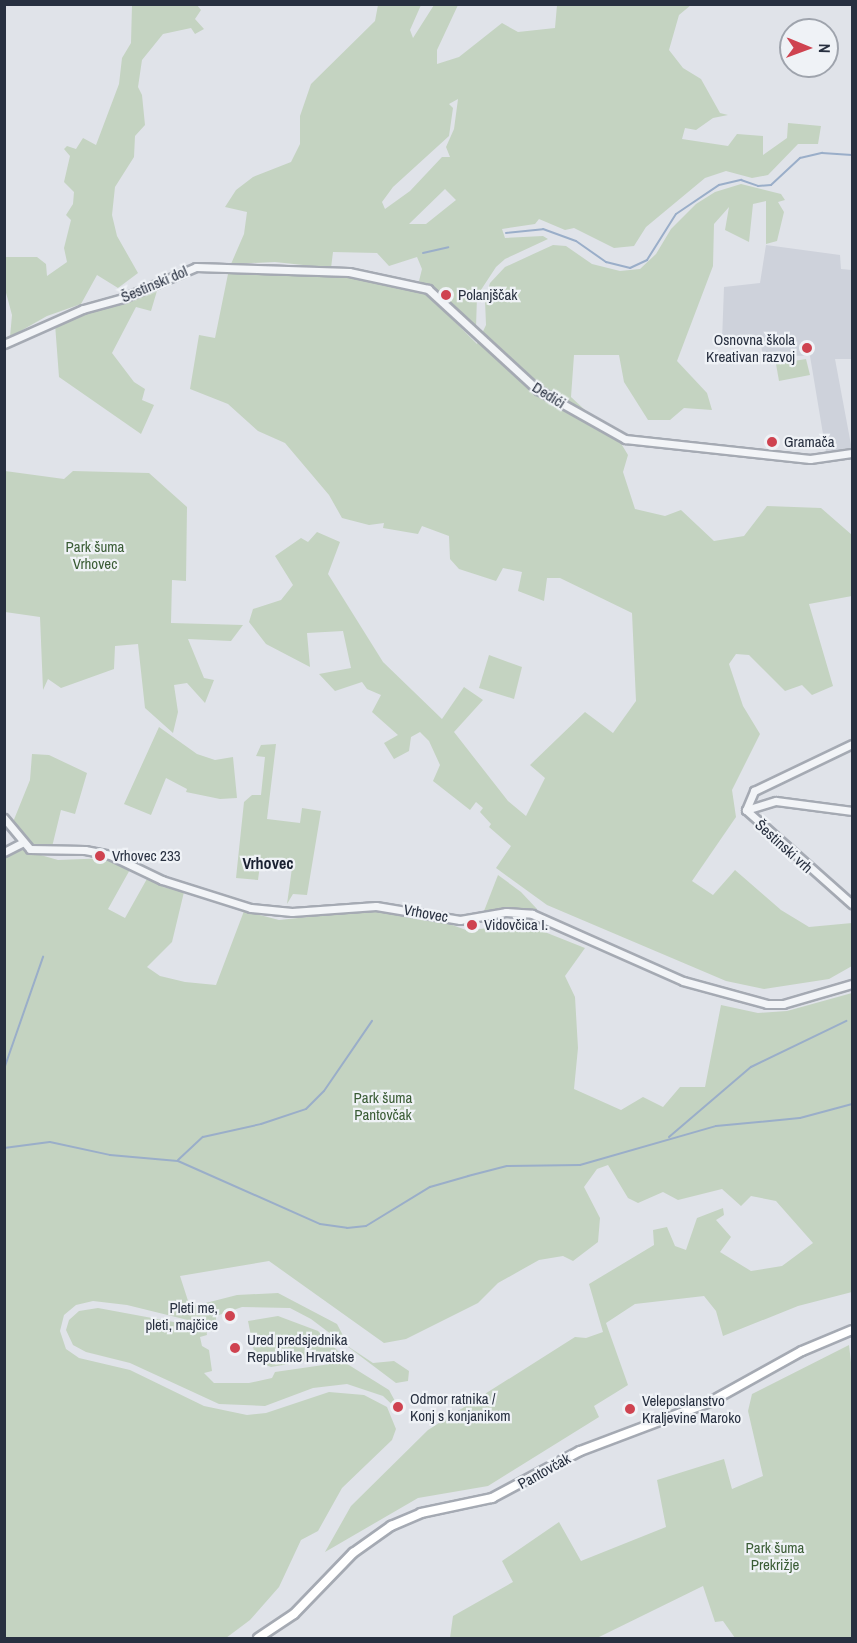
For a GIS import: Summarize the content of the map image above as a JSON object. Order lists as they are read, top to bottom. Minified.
{"streets":{"main road":["Pantovčak"],"street":["Šestinski dol","Dedići","Šestinski vrh","Vrhovec"]},"crossings":[["Šestinski dol","Dedići"]],"districts":["Vrhovec"],"parks":["Park šuma Vrhovec","Park šuma Pantovčak","Park šuma Prekrižje"],"places":["Polanjščak","Osnovna škola Kreativan razvoj","Gramača","Vrhovec 233","Vidovčica I.","Pleti me, pleti, majčice","Ured predsjednika Republike Hrvatske","Odmor ratnika / Konj s konjanikom","Veleposlanstvo Kraljevine Maroko"],"north":"right"}
